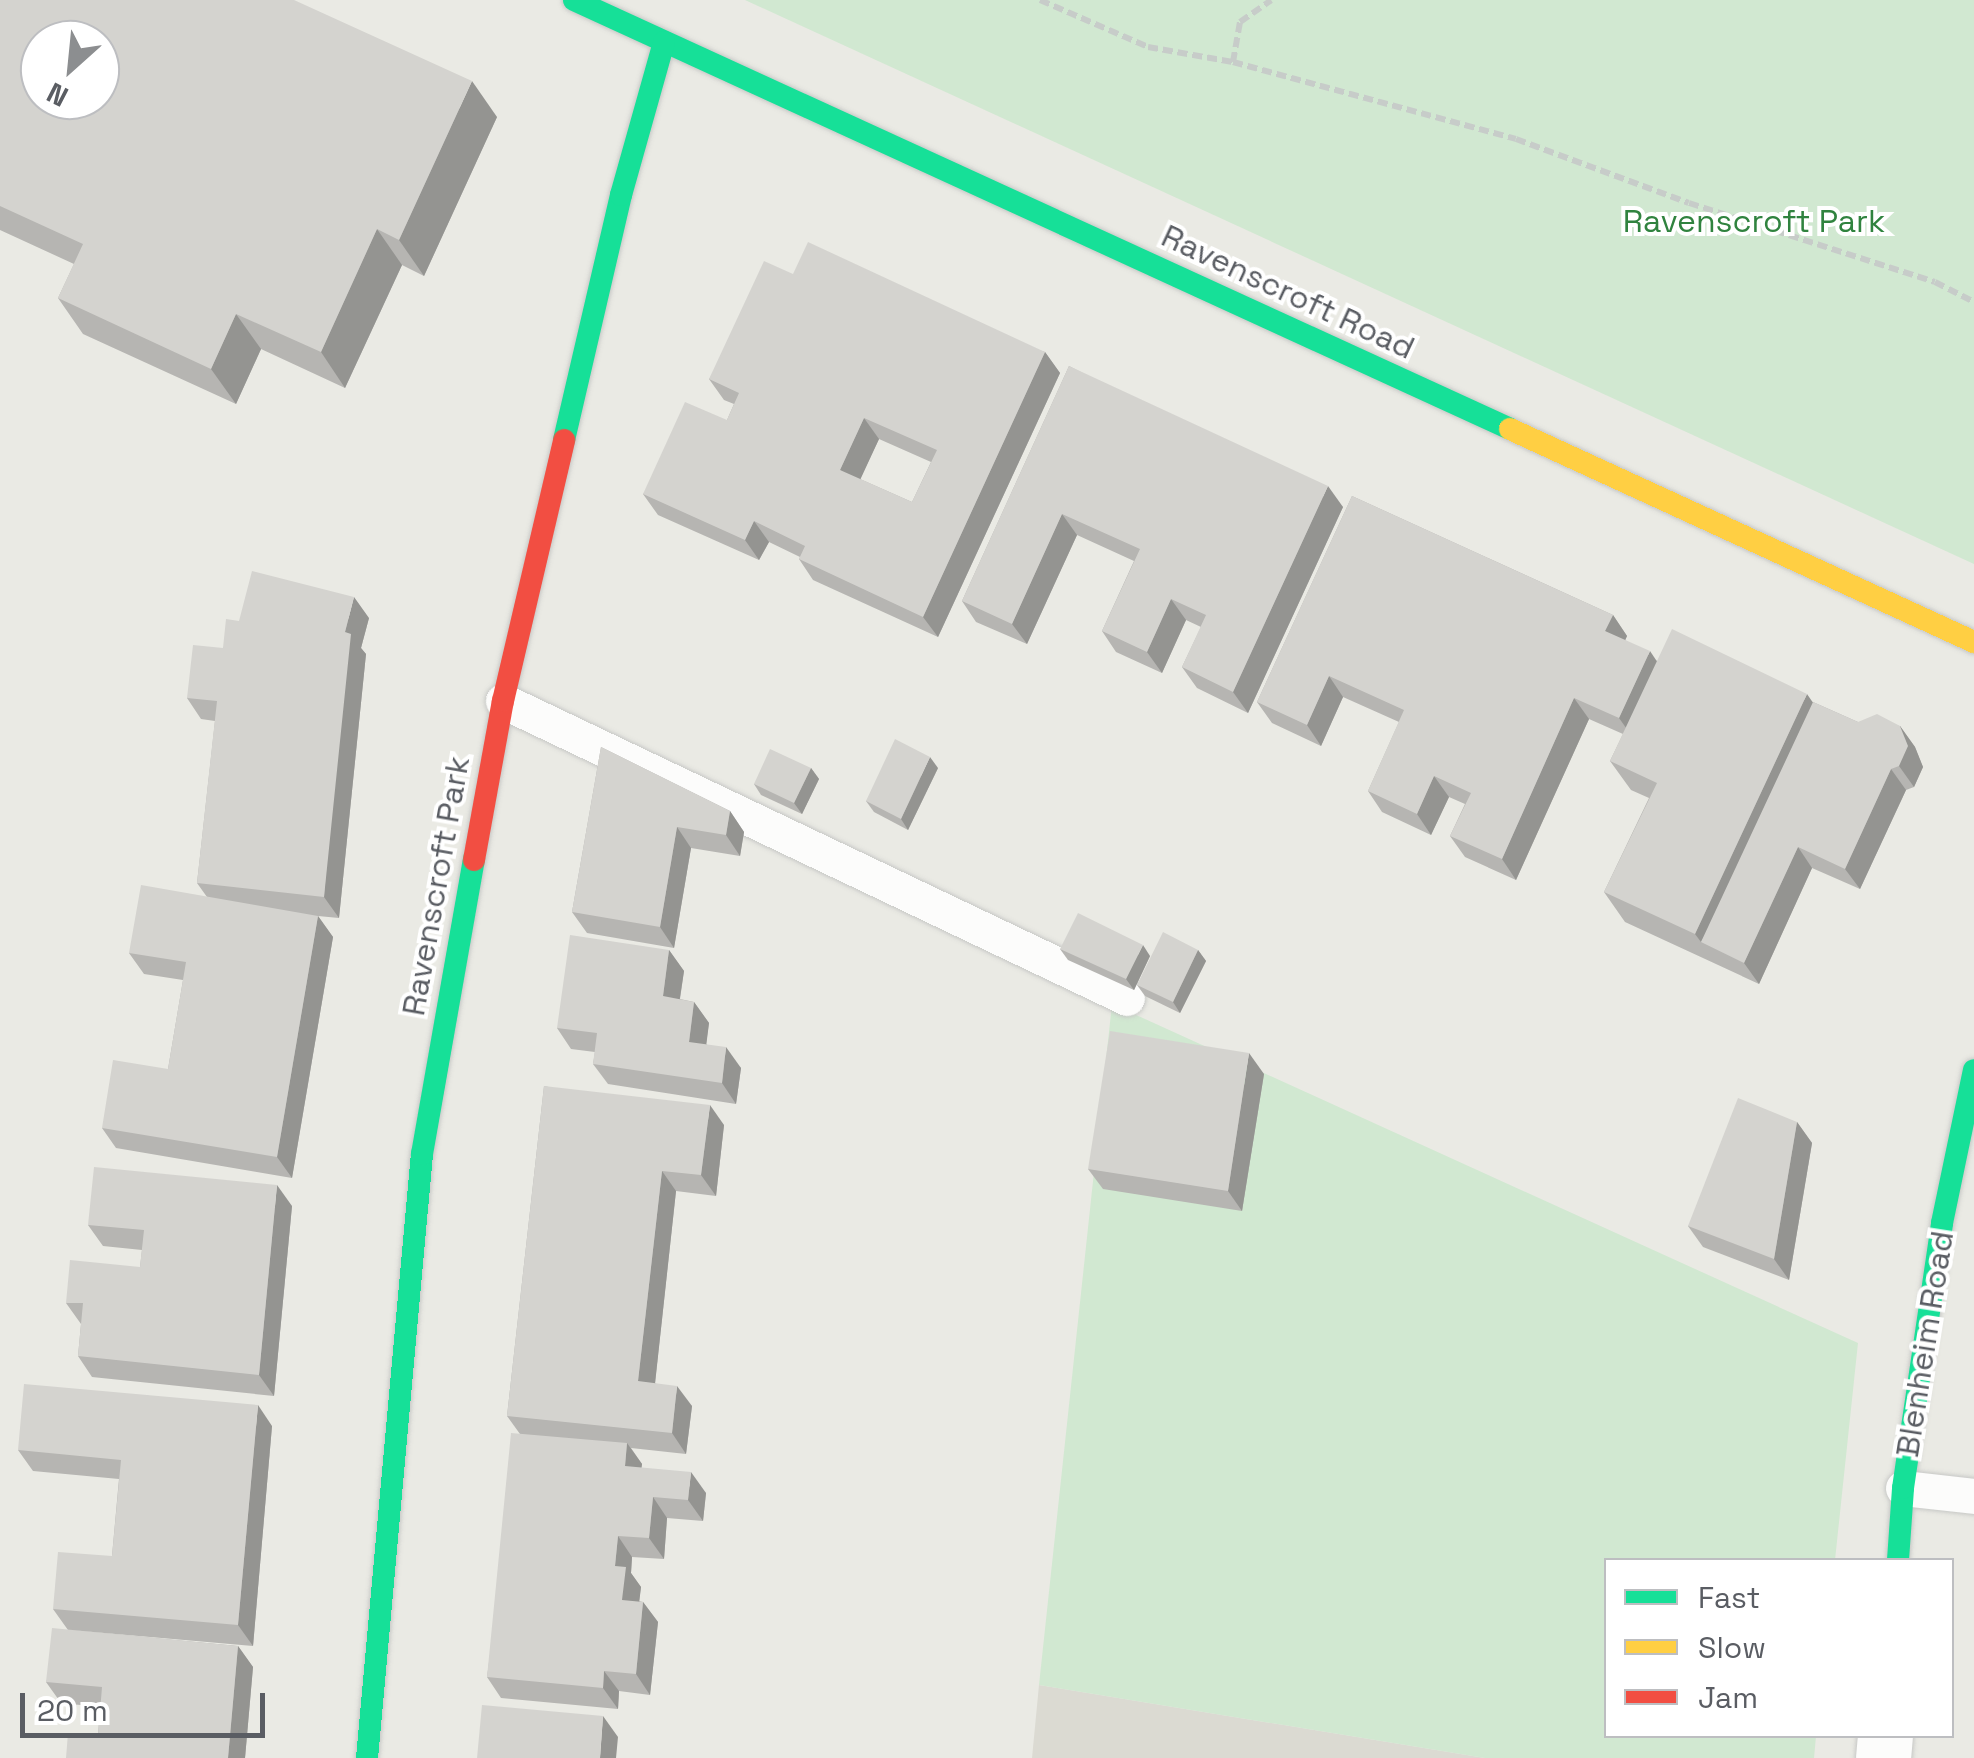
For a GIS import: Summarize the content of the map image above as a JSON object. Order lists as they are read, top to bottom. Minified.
{"streets":{"street":["Ravenscroft Road","Ravenscroft Park","Blenheim Road"]},"crossings":[["Ravenscroft Road","Ravenscroft Park"]],"parks":["Ravenscroft Park"],"legend":["Fast","Slow","Jam"],"scale_bar":"20 m","north":"bottom left"}
